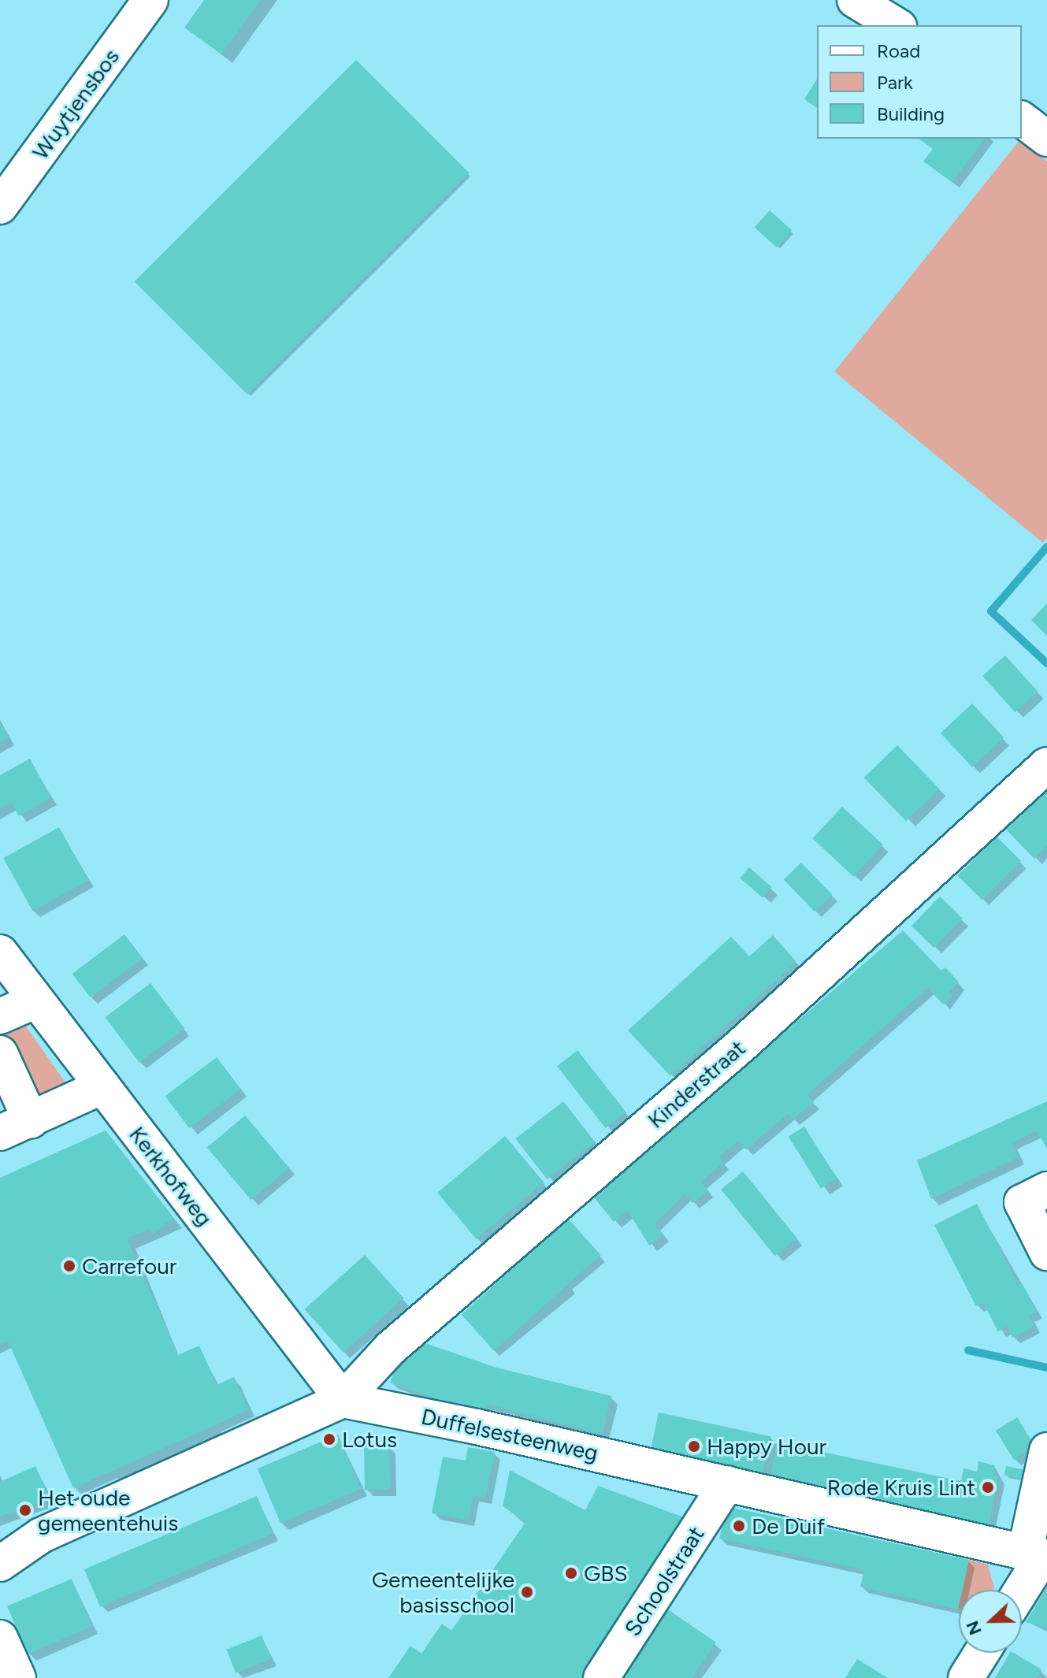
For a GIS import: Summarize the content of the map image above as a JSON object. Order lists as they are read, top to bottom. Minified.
{"streets":{"street":["Wuytjensbos","Kinderstraat","Kerkhofweg","Duffelsesteenweg","Schoolstraat"]},"crossings":[["Kinderstraat","Kerkhofweg"],["Kinderstraat","Duffelsesteenweg"],["Kerkhofweg","Duffelsesteenweg"],["Duffelsesteenweg","Schoolstraat"]],"places":["Carrefour","Lotus","Happy Hour","Rode Kruis Lint","Het oude gemeentehuis","De Duif","GBS","Gemeentelijke basisschool"],"legend":["Road","Park","Building"],"north":"left"}
